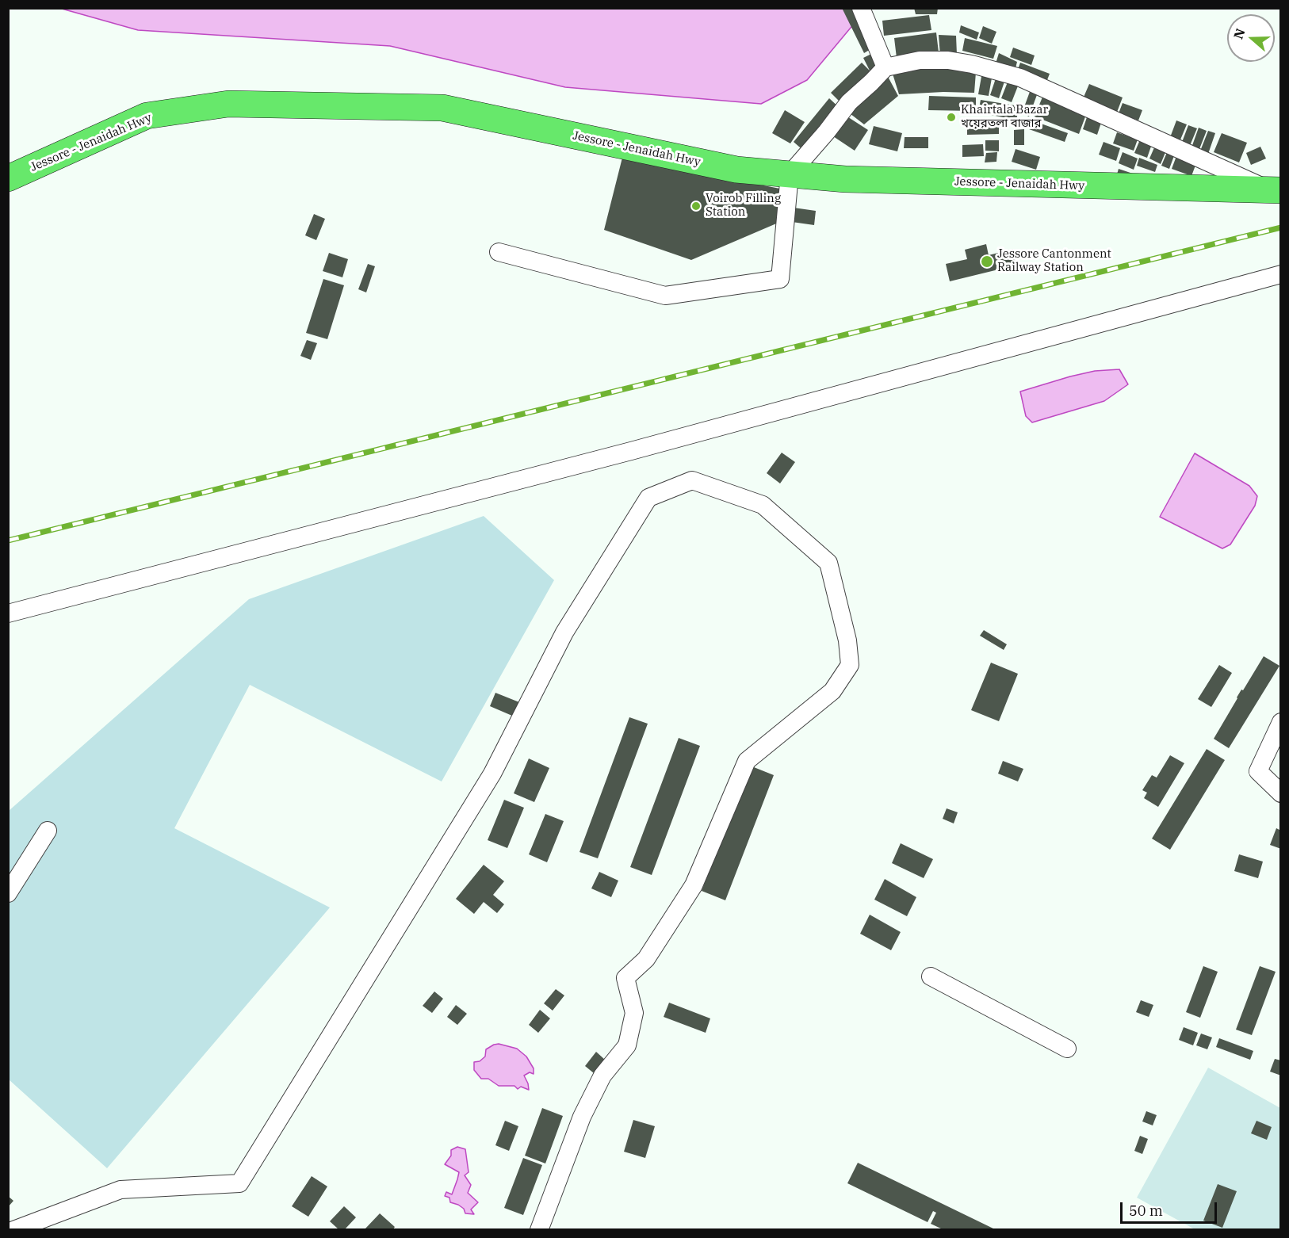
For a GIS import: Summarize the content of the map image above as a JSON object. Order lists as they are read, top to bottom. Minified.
{"streets":{"highway":["Jessore - Jenaidah Hwy"]},"places":["Khairtala Bazar খয়েরতলা বাজার","Voirob Filling Station","Jessore Cantonment Railway Station"],"scale_bar":"50 m","north":"left"}
